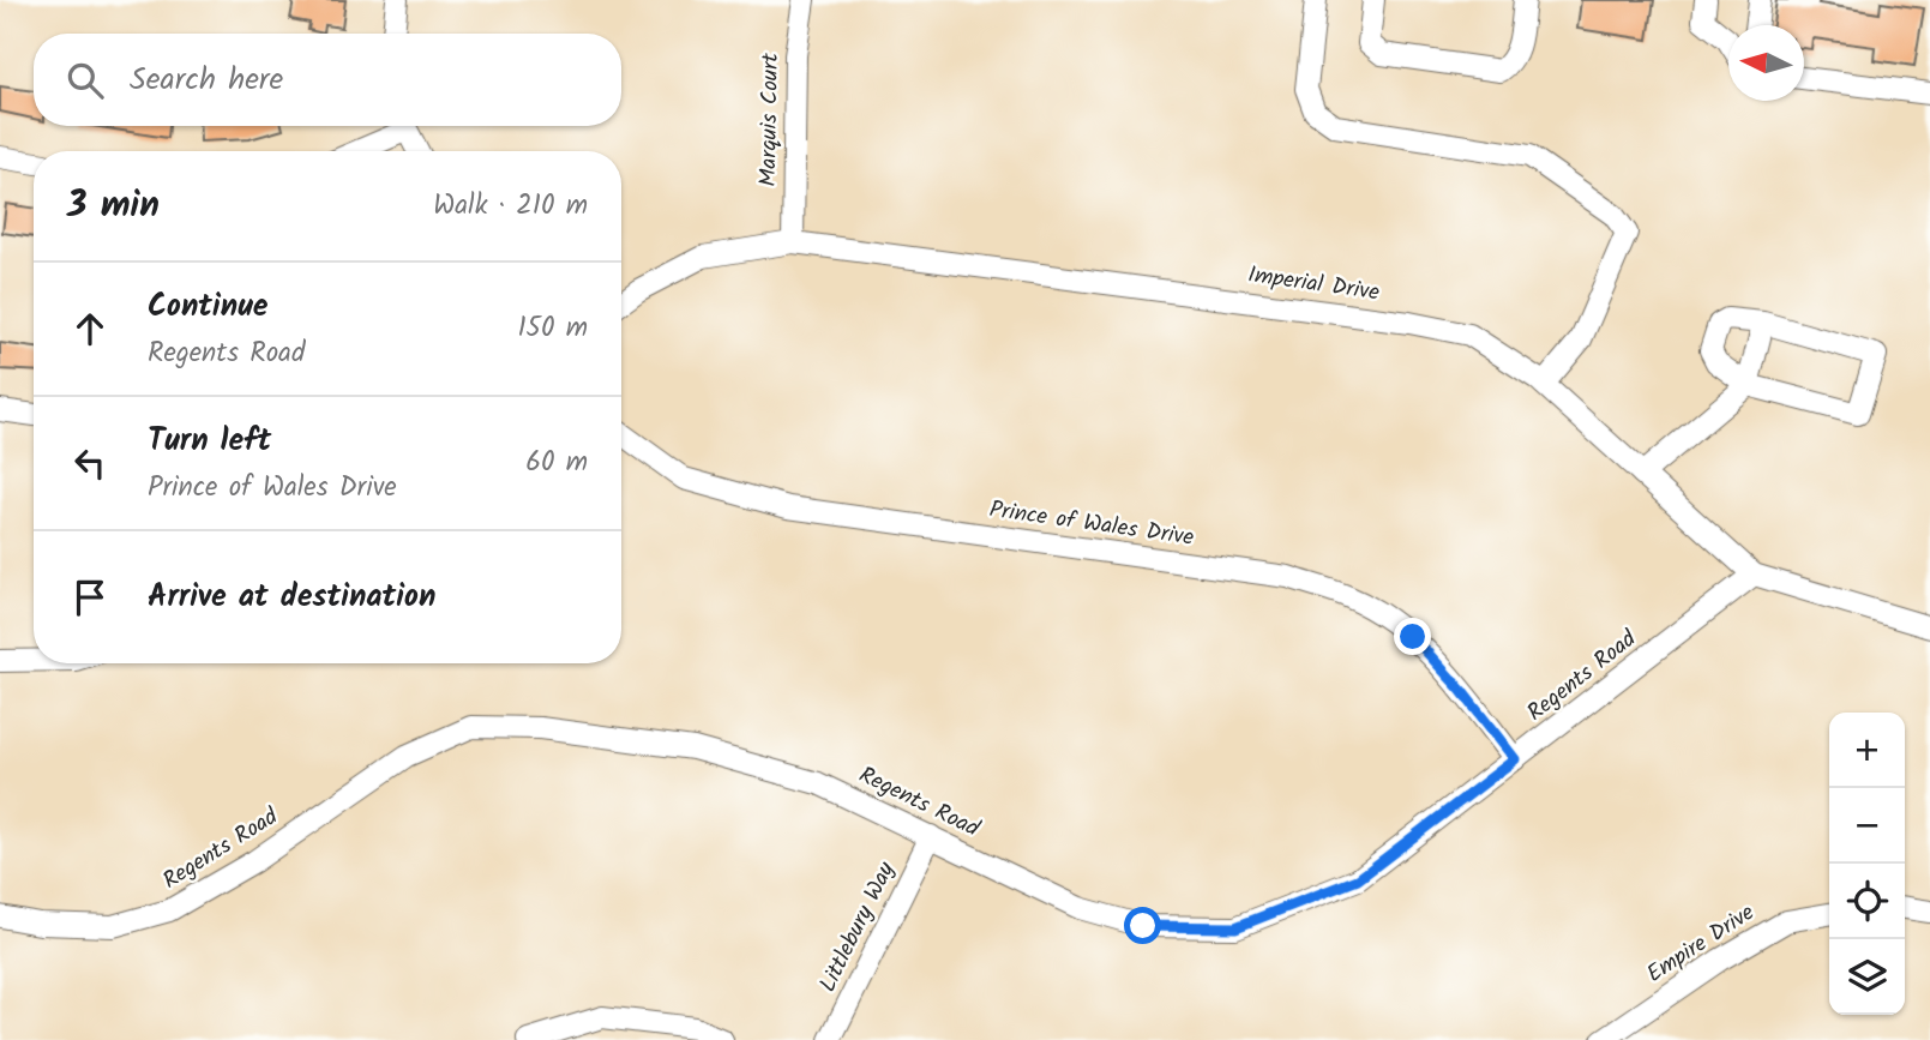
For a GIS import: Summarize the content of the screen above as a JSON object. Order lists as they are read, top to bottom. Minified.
{"streets":{"street":["Marquis Court","Imperial Drive","Prince of Wales Drive","Regents Road","Littlebury Way","Empire Drive"]},"crossings":[["Marquis Court","Imperial Drive"],["Imperial Drive","Regents Road"],["Prince of Wales Drive","Regents Road"],["Regents Road","Littlebury Way"]],"north":"left","page":{"search":"Search here","heading":["3 min","Walk · 210 m"],"list":[["Continue","Regents Road","150 m"],["Turn left","Prince of Wales Drive","60 m"],"Arrive at destination"],"map_buttons":["+","−"]}}
